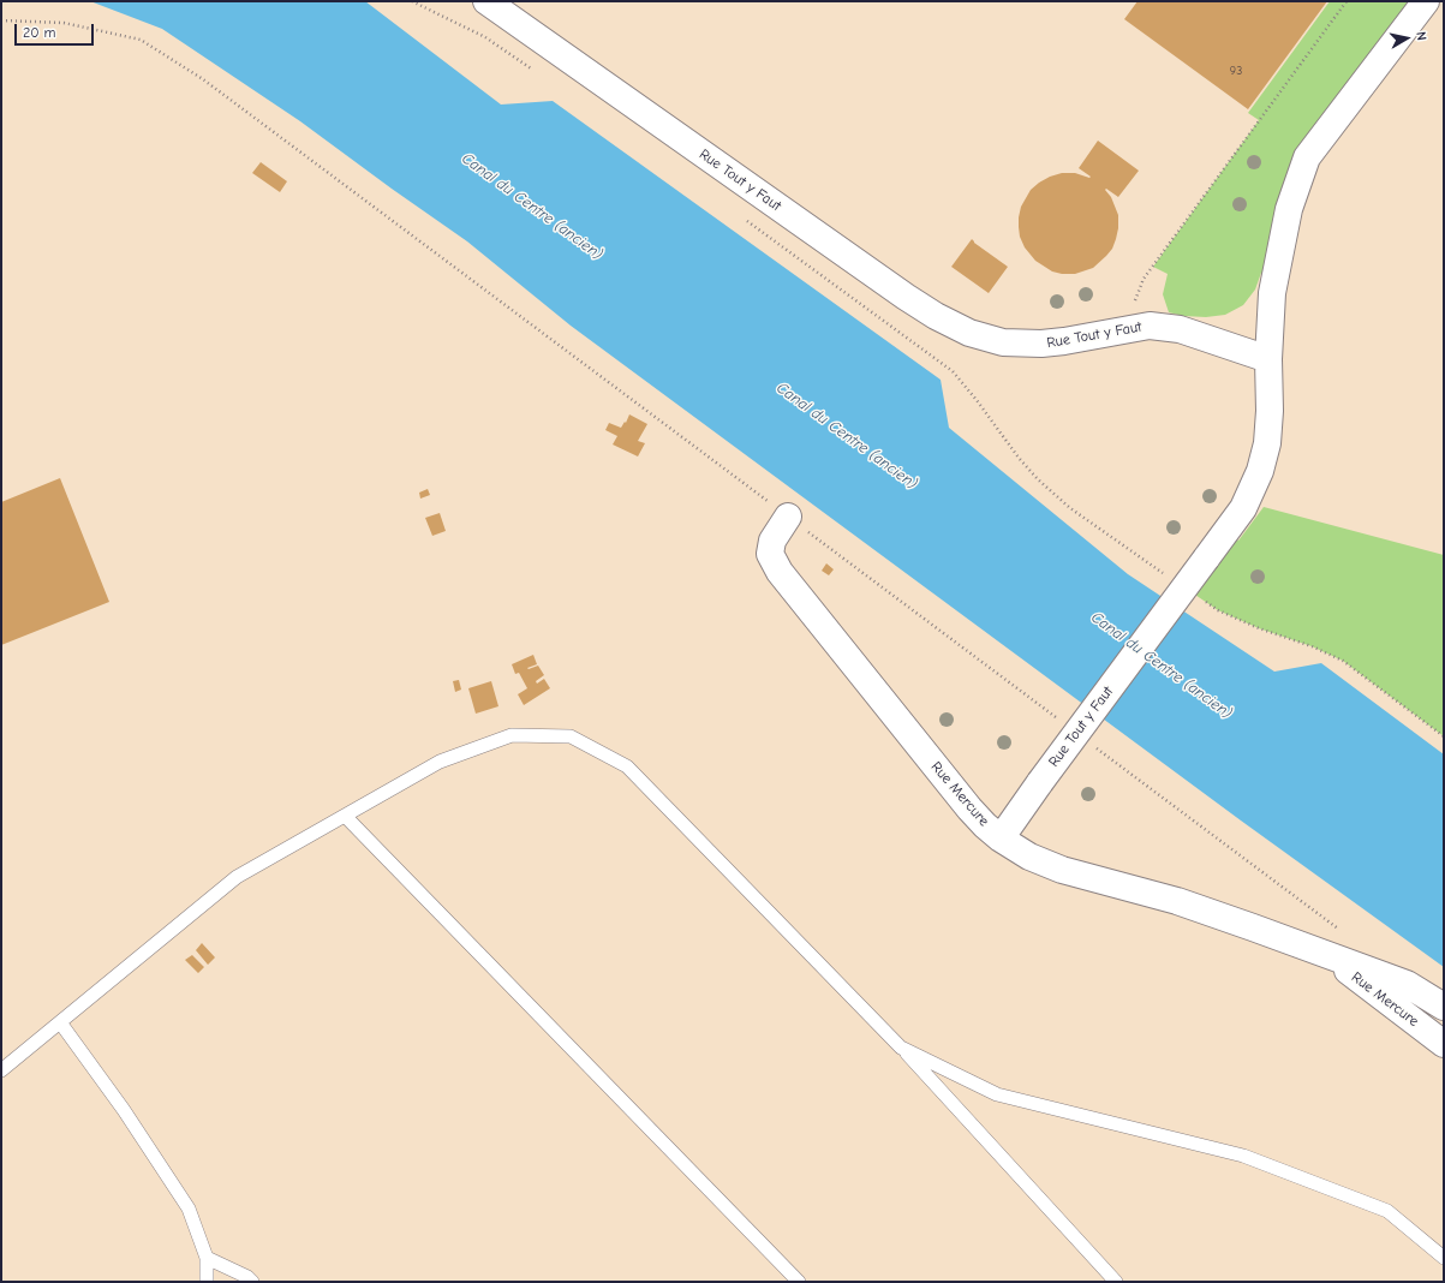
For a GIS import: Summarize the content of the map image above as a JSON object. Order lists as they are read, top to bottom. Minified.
{"streets":{"street":["Rue Tout y Faut","Rue Mercure"]},"crossings":[["Rue Tout y Faut","Rue Mercure"]],"water":["Canal du Centre (ancien)"],"house_numbers":["93"],"scale_bar":"20 m","north":"right"}
